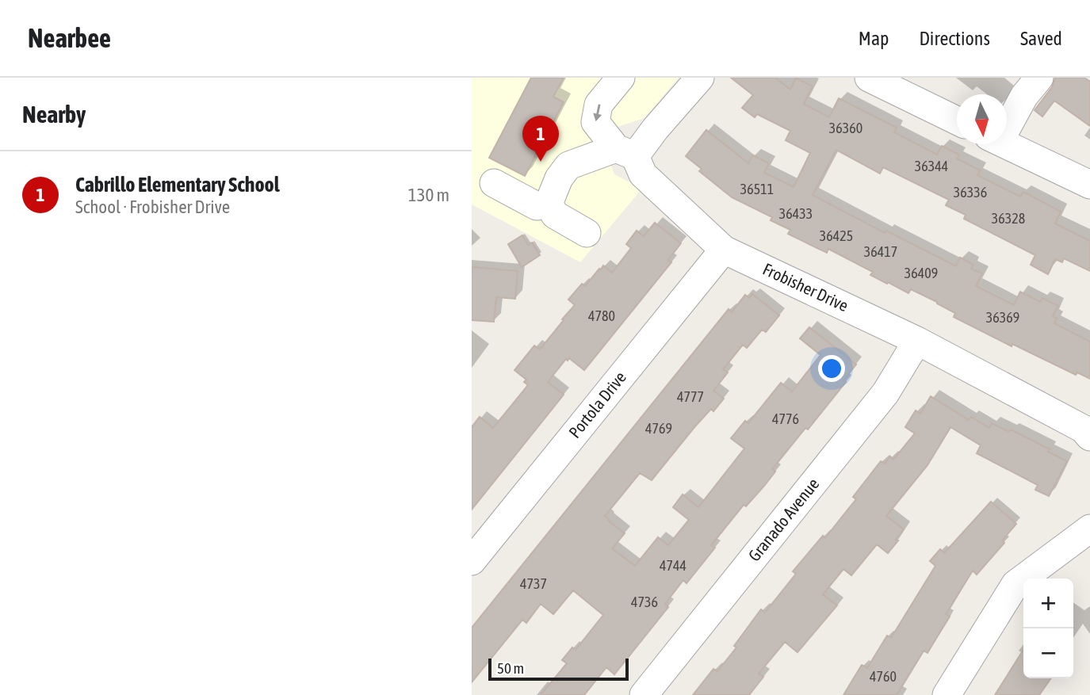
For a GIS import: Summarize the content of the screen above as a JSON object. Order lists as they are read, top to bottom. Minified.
{"streets":{"street":["Frobisher Drive","Portola Drive","Granado Avenue"]},"crossings":[["Frobisher Drive","Portola Drive"],["Frobisher Drive","Granado Avenue"]],"house_numbers":["36360","36344","36511","36336","36433","36328","36425","36417","36409","4780","36369","4777","4776","4769","4744","4737","4736","4760"],"scale_bar":"50 m","north":"bottom","page":{"header":"Nearbee","nav":["Map","Directions","Saved"],"heading":"Nearby","pins":"1","list":[{"mark":"1","name":"Cabrillo Elementary School","note":"School · Frobisher Drive","value":"130 m"}],"map_buttons":["+","−"],"scale":"50 m"}}
